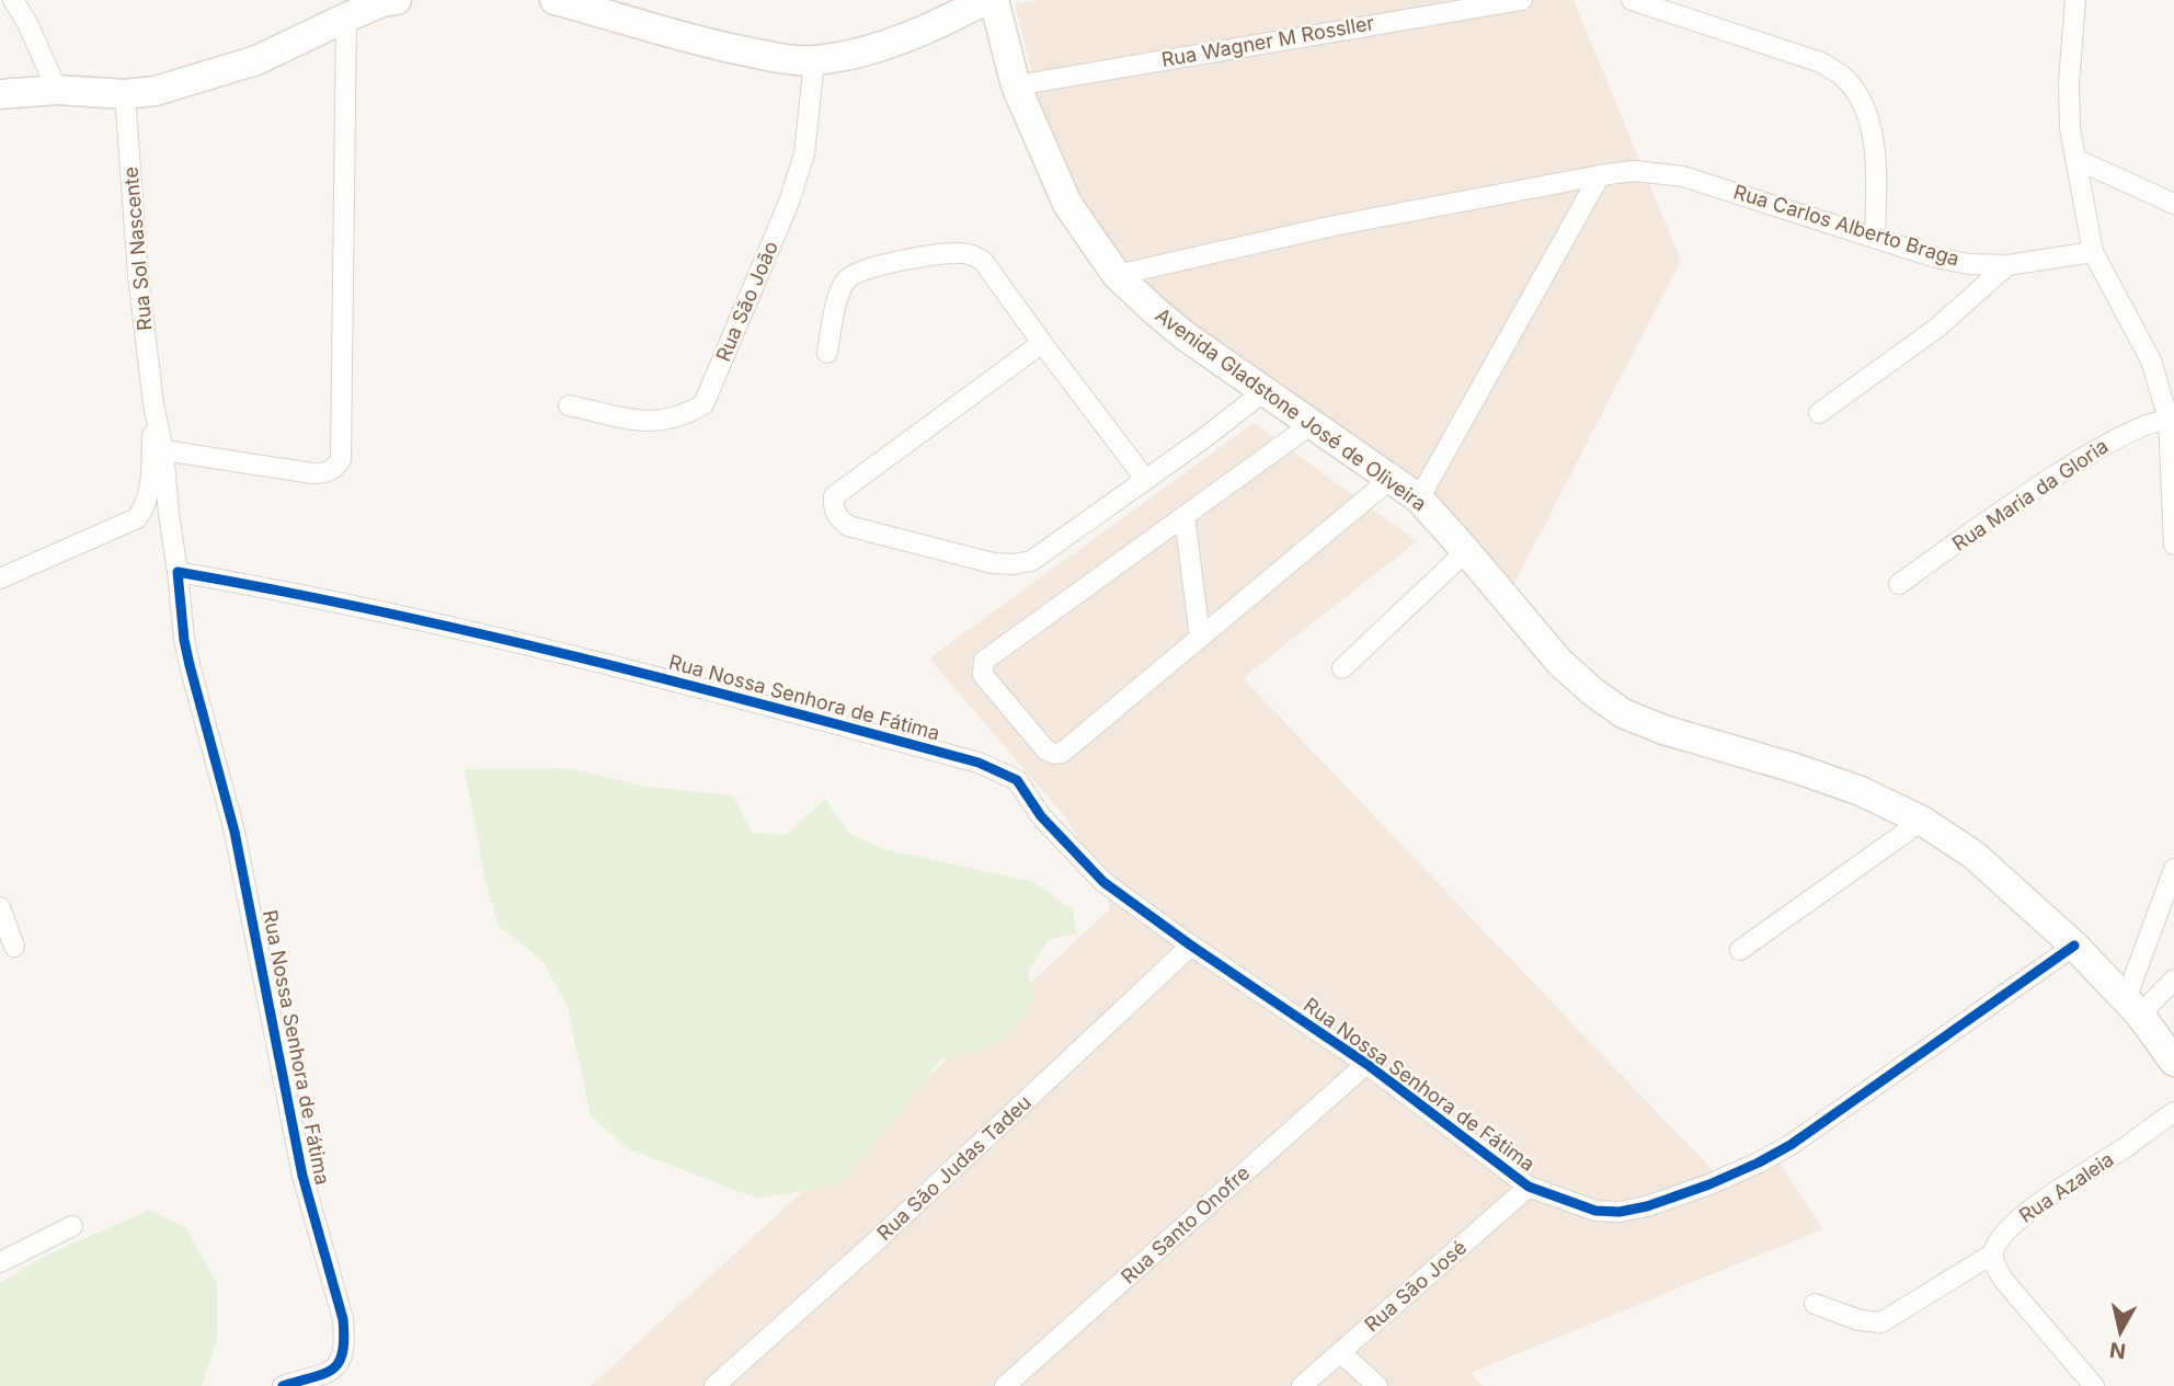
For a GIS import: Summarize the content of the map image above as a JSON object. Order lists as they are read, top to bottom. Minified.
{"streets":{"main road":["Avenida Gladstone José de Oliveira"],"street":["Rua Wagner M Rossller","Rua Carlos Alberto Braga","Rua Sol Nascente","Rua São João","Rua Maria da Gloria","Rua Nossa Senhora de Fátima","Rua São Judas Tadeu","Rua Azaleia","Rua Santo Onofre","Rua São José"]},"crossings":[["Rua Wagner M Rossller","Avenida Gladstone José de Oliveira"],["Rua Carlos Alberto Braga","Avenida Gladstone José de Oliveira"],["Rua Sol Nascente","Rua Nossa Senhora de Fátima"],["Avenida Gladstone José de Oliveira","Rua Nossa Senhora de Fátima"],["Rua Nossa Senhora de Fátima","Rua São Judas Tadeu"],["Rua Nossa Senhora de Fátima","Rua Santo Onofre"],["Rua Nossa Senhora de Fátima","Rua São José"]],"north":"bottom"}
